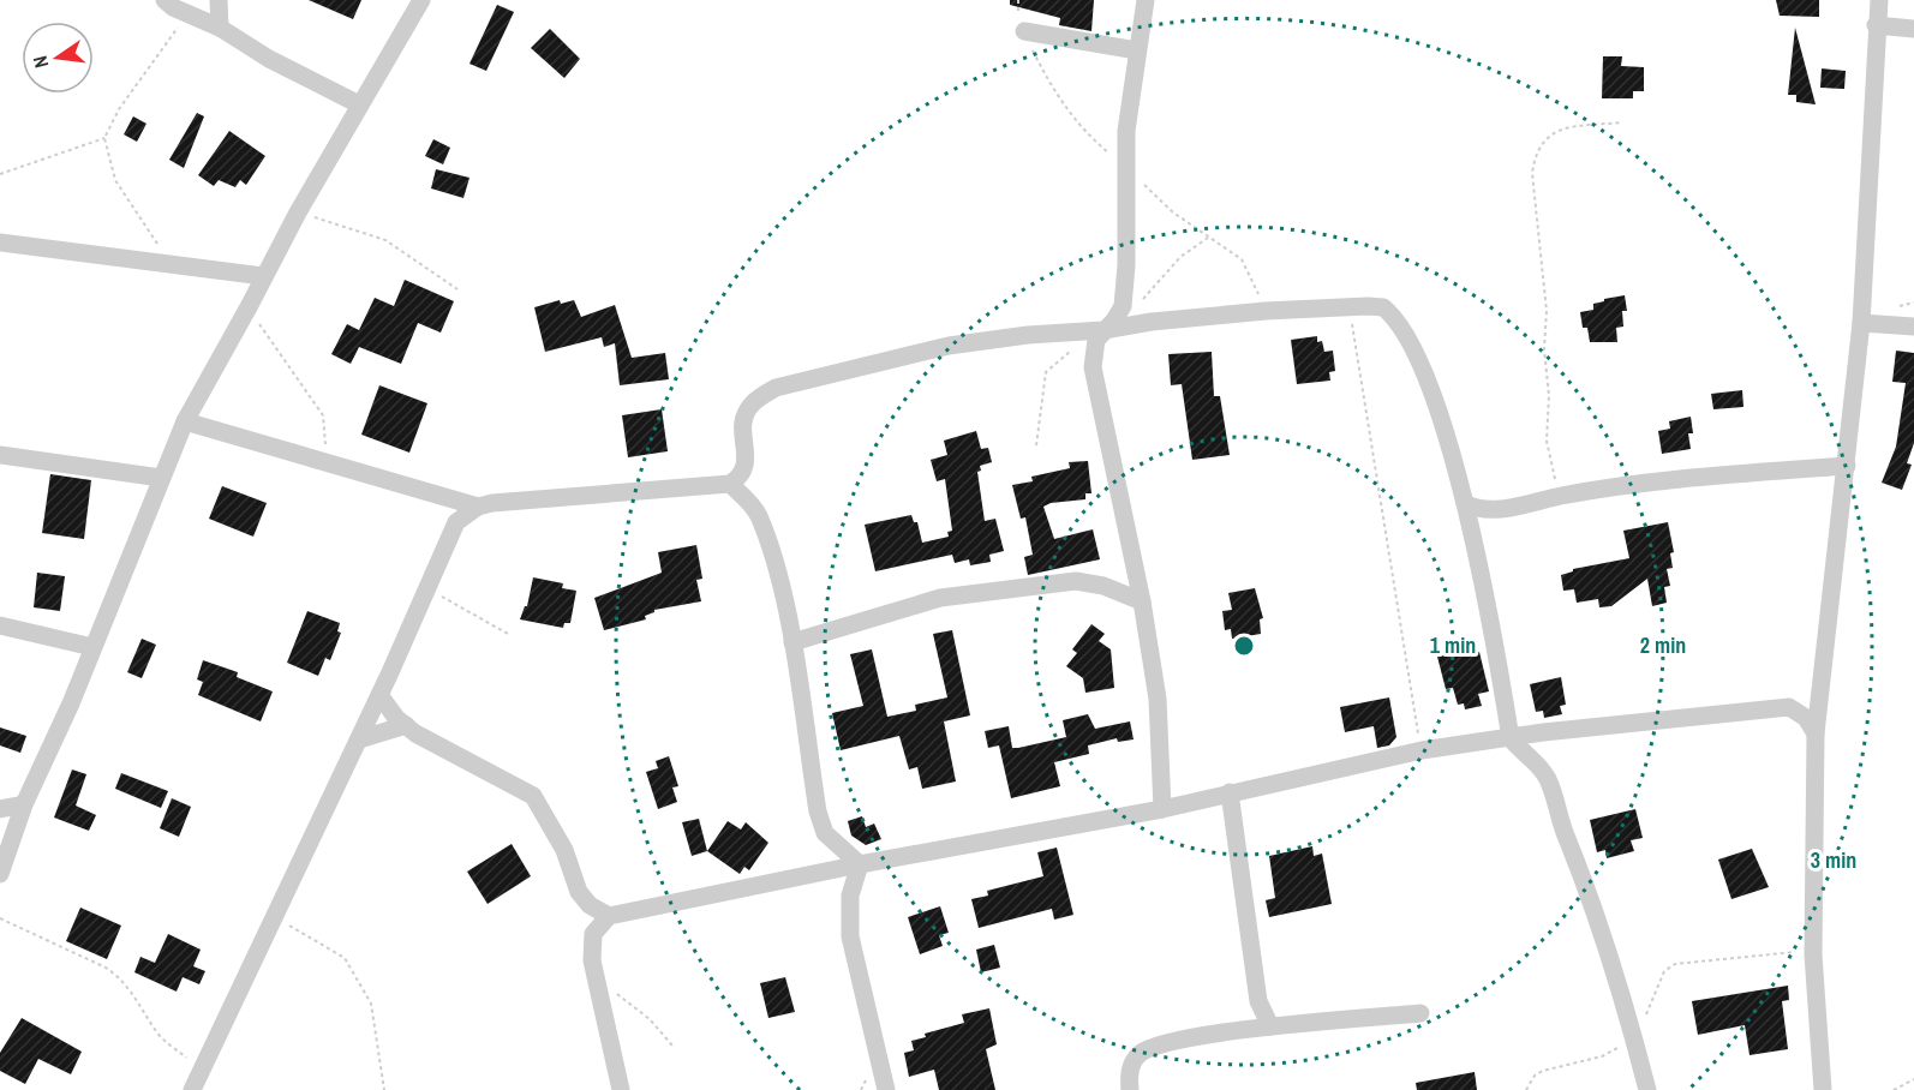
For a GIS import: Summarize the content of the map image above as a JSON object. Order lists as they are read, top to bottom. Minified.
{"north":"left","rings":["1 min","2 min","3 min"]}
